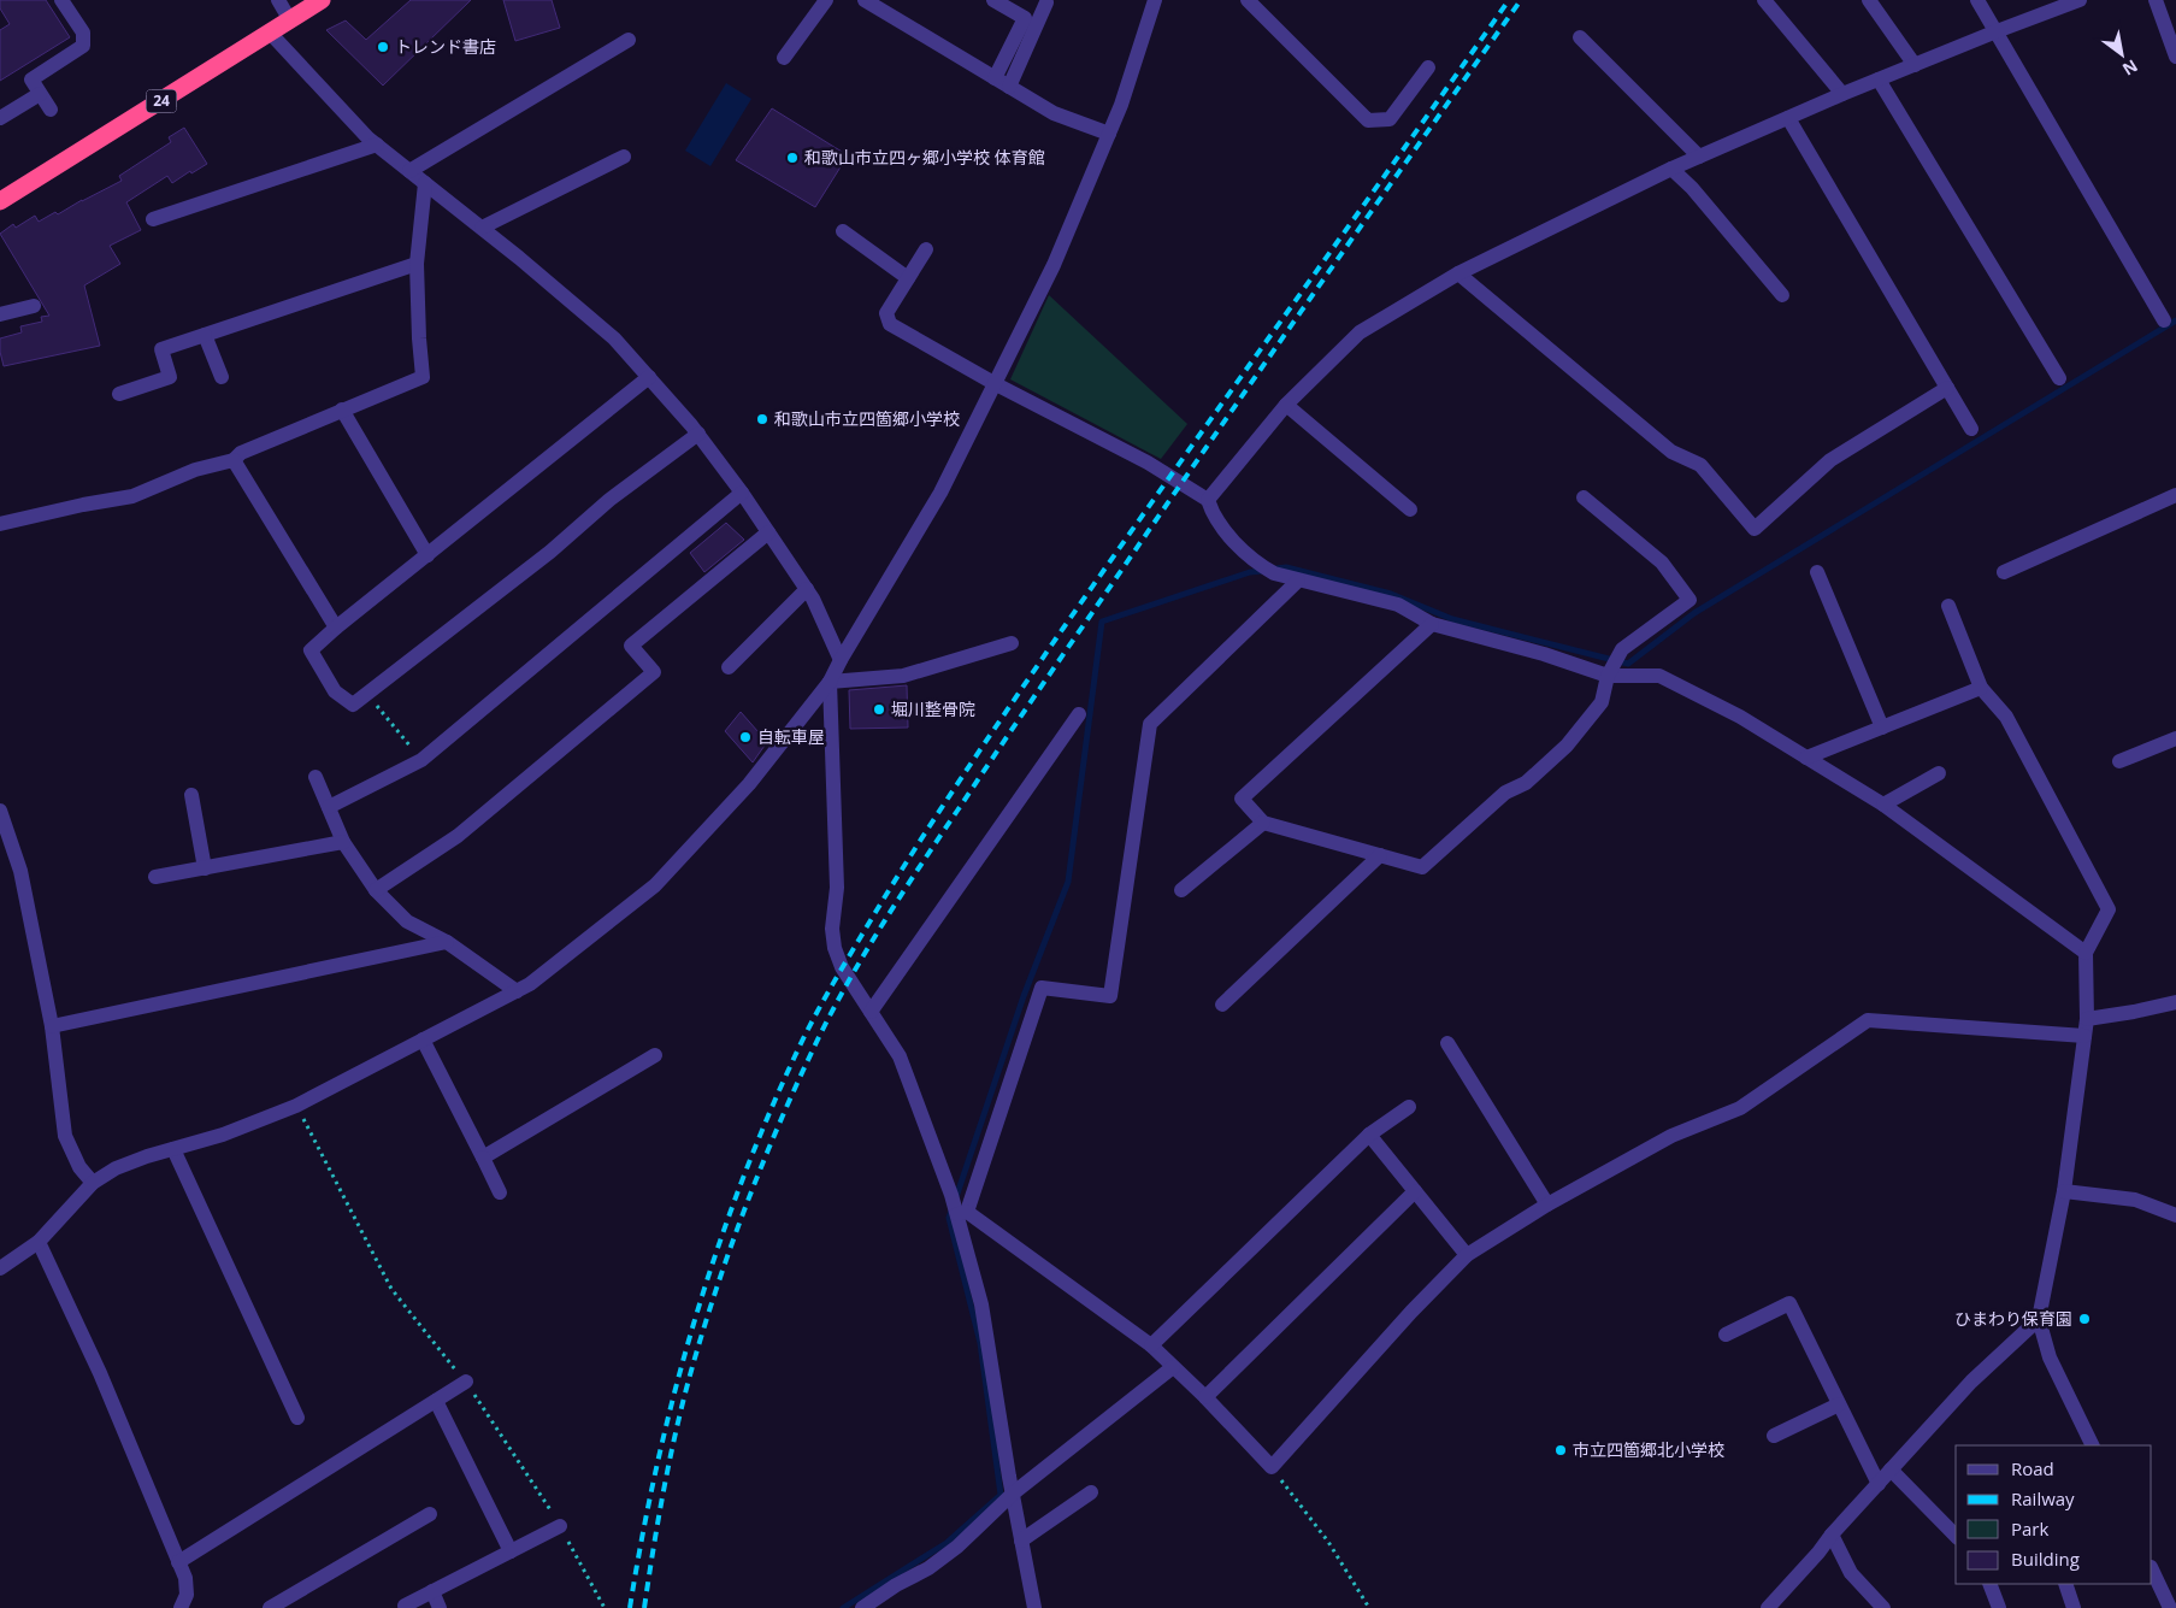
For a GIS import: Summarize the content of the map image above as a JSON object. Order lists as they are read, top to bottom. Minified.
{"streets":{"highway":["24"]},"places":["トレンド書店","和歌山市立四ヶ郷小学校 体育館","和歌山市立四箇郷小学校","堀川整骨院","自転車屋","ひまわり保育園","市立四箇郷北小学校"],"legend":["Road","Railway","Park","Building"],"north":"bottom right"}
